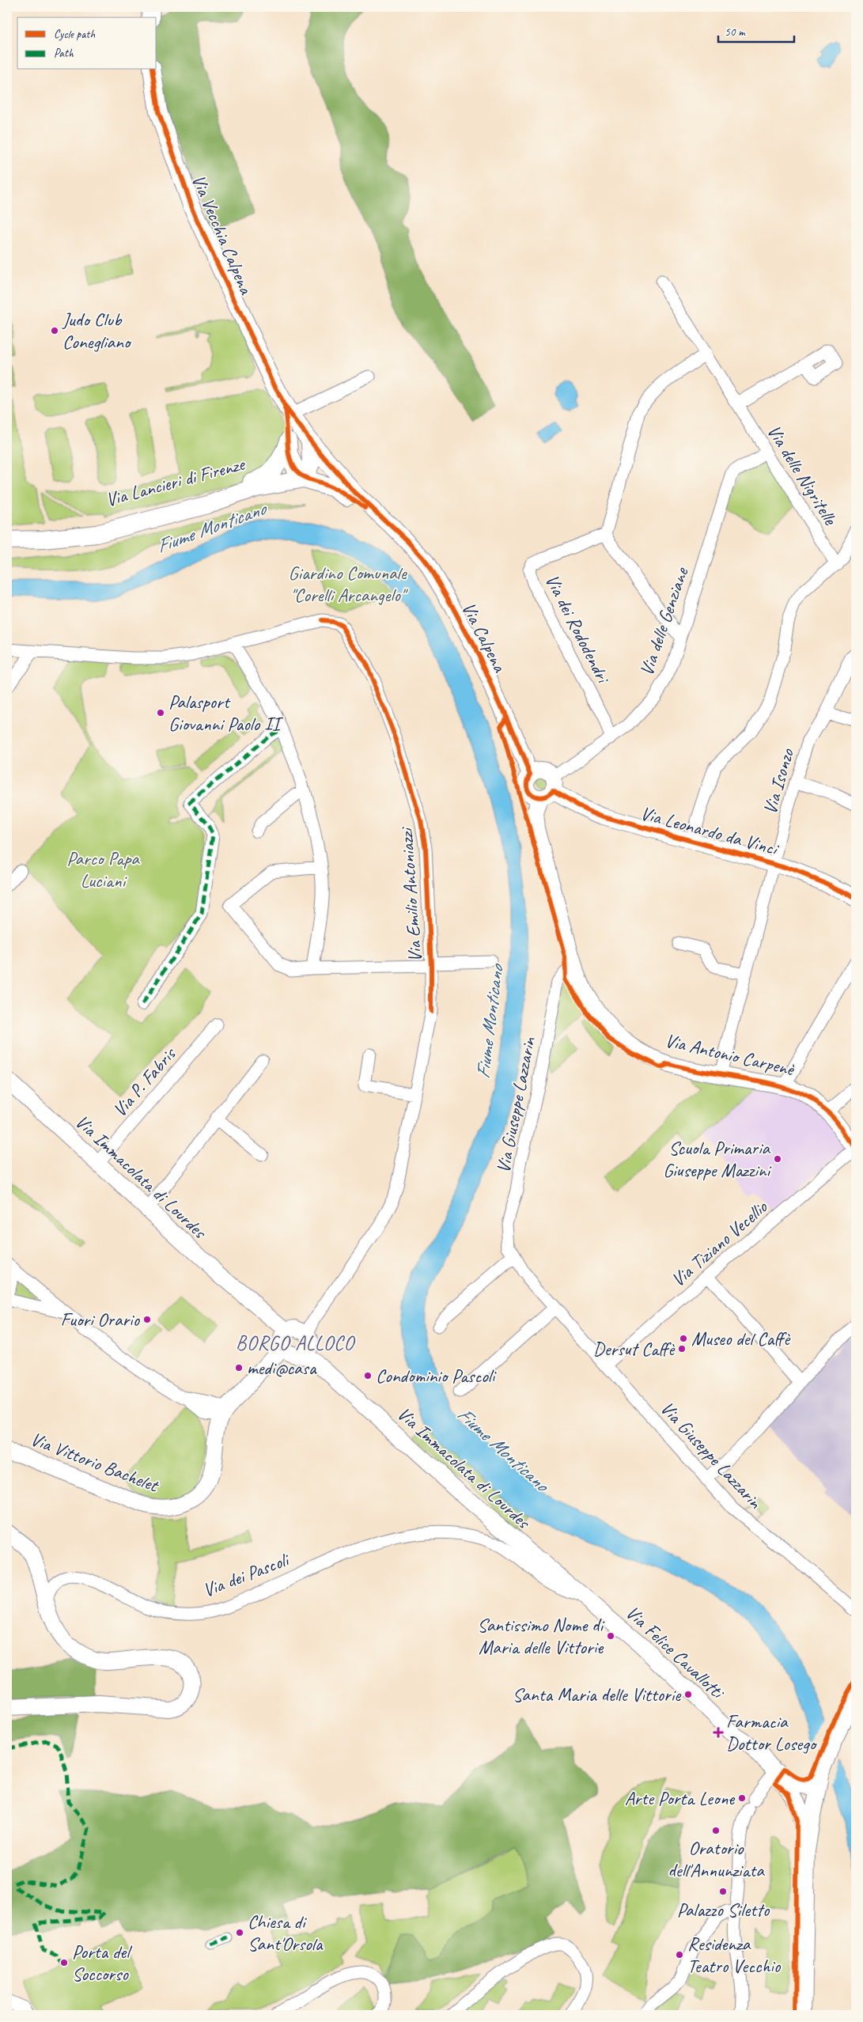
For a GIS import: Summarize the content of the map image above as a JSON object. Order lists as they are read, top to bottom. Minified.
{"streets":{"main road":["Via Vecchia Calpena","Via Lancieri di Firenze"],"street":["Via delle Nigritelle","Via delle Genziane","Via dei Rododendri","Via Calpena","Via Isonzo","Via Leonardo da Vinci","Via Emilio Antoniazzi","Via Antonio Carpenè","Via P. Fabris","Via Giuseppe Lazzarin","Via Immacolata di Lourdes","Via Tiziano Vecellio","Via Vittorio Bachelet","Via dei Pascoli","Via Felice Cavallotti"]},"crossings":[["Via delle Nigritelle","Via delle Genziane"],["Via Lancieri di Firenze","Via Calpena"],["Via delle Genziane","Via dei Rododendri"],["Via delle Genziane","Via Calpena"],["Via delle Genziane","Via Leonardo da Vinci"],["Via delle Genziane","Via Antonio Carpenè"],["Via Calpena","Via Leonardo da Vinci"],["Via Calpena","Via Antonio Carpenè"],["Via Isonzo","Via Leonardo da Vinci"],["Via Isonzo","Via Antonio Carpenè"],["Via Leonardo da Vinci","Via Antonio Carpenè"],["Via Emilio Antoniazzi","Via Immacolata di Lourdes"],["Via Emilio Antoniazzi","Via Vittorio Bachelet"],["Via Antonio Carpenè","Via Giuseppe Lazzarin"],["Via Antonio Carpenè","Via Tiziano Vecellio"],["Via P. Fabris","Via Immacolata di Lourdes"],["Via Giuseppe Lazzarin","Via Tiziano Vecellio"],["Via Immacolata di Lourdes","Via Vittorio Bachelet"],["Via Immacolata di Lourdes","Via dei Pascoli"],["Via Immacolata di Lourdes","Via Felice Cavallotti"],["Via dei Pascoli","Via Felice Cavallotti"]],"districts":["BORGO ALLOCO"],"water":["Fiume Monticano"],"parks":["Giardino Comunale \"Corelli Arcangelo\"","Parco Papa Luciani"],"places":{"other":["Judo Club Conegliano","Palasport Giovanni Paolo II","Scuola Primaria Giuseppe Mazzini","Fuori Orario","Museo del Caffè","Dersut Caffè","medi@casa","Condominio Pascoli","Santissimo Nome di Maria delle Vittorie","Santa Maria delle Vittorie","Arte Porta Leone","Oratorio dell'Annunziata","Palazzo Siletto","Chiesa di Sant'Orsola","Residenza Teatro Vecchio","Porta del Soccorso"],"health":["Farmacia Dottor Losego"]},"legend":["Cycle path","Path"],"scale_bar":"50 m"}
